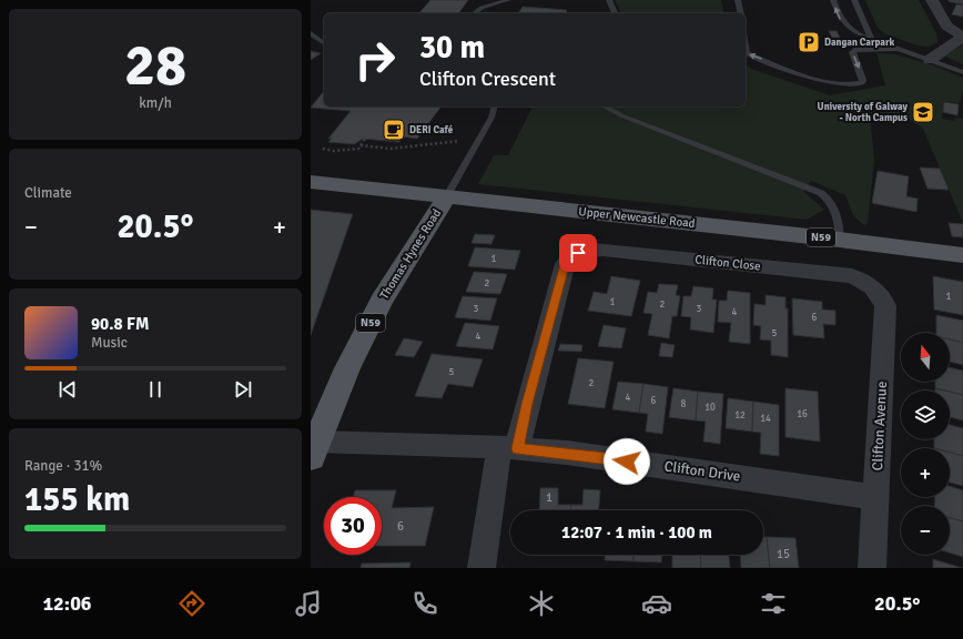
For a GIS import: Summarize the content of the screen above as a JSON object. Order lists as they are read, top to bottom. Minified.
{"streets":{"main road":["Upper Newcastle Road","N59","Thomas Hynes Road"],"street":["Clifton Close","Clifton Avenue","Clifton Drive"]},"crossings":[["Upper Newcastle Road","Thomas Hynes Road"],["Thomas Hynes Road","Clifton Drive"],["Clifton Close","Clifton Avenue"],["Clifton Close","Clifton Drive"],["Clifton Avenue","Clifton Drive"]],"places":{"parking":["Dangan Carpark"],"school or university":["University of Galway - North Campus"],"cafe":["DERI Café"]},"house_numbers":["1","2","1","1","2","3","3","4","6","5","4","5","2","4","6","8","10","16","12","14","1","6","15"],"north":"top","page":{"tile":[["28","km/h"],"Climate",["Range · 31%","155 km"]],"turn":["30 m","Clifton Crescent"],"heat":["−","20.5°","+"],"song":["90.8 FM","Music"],"map_buttons":["+","−"],"limit":"30","trip":"12:07 · 1 min · 100 m","tabs":["12:06","20.5°"]}}
